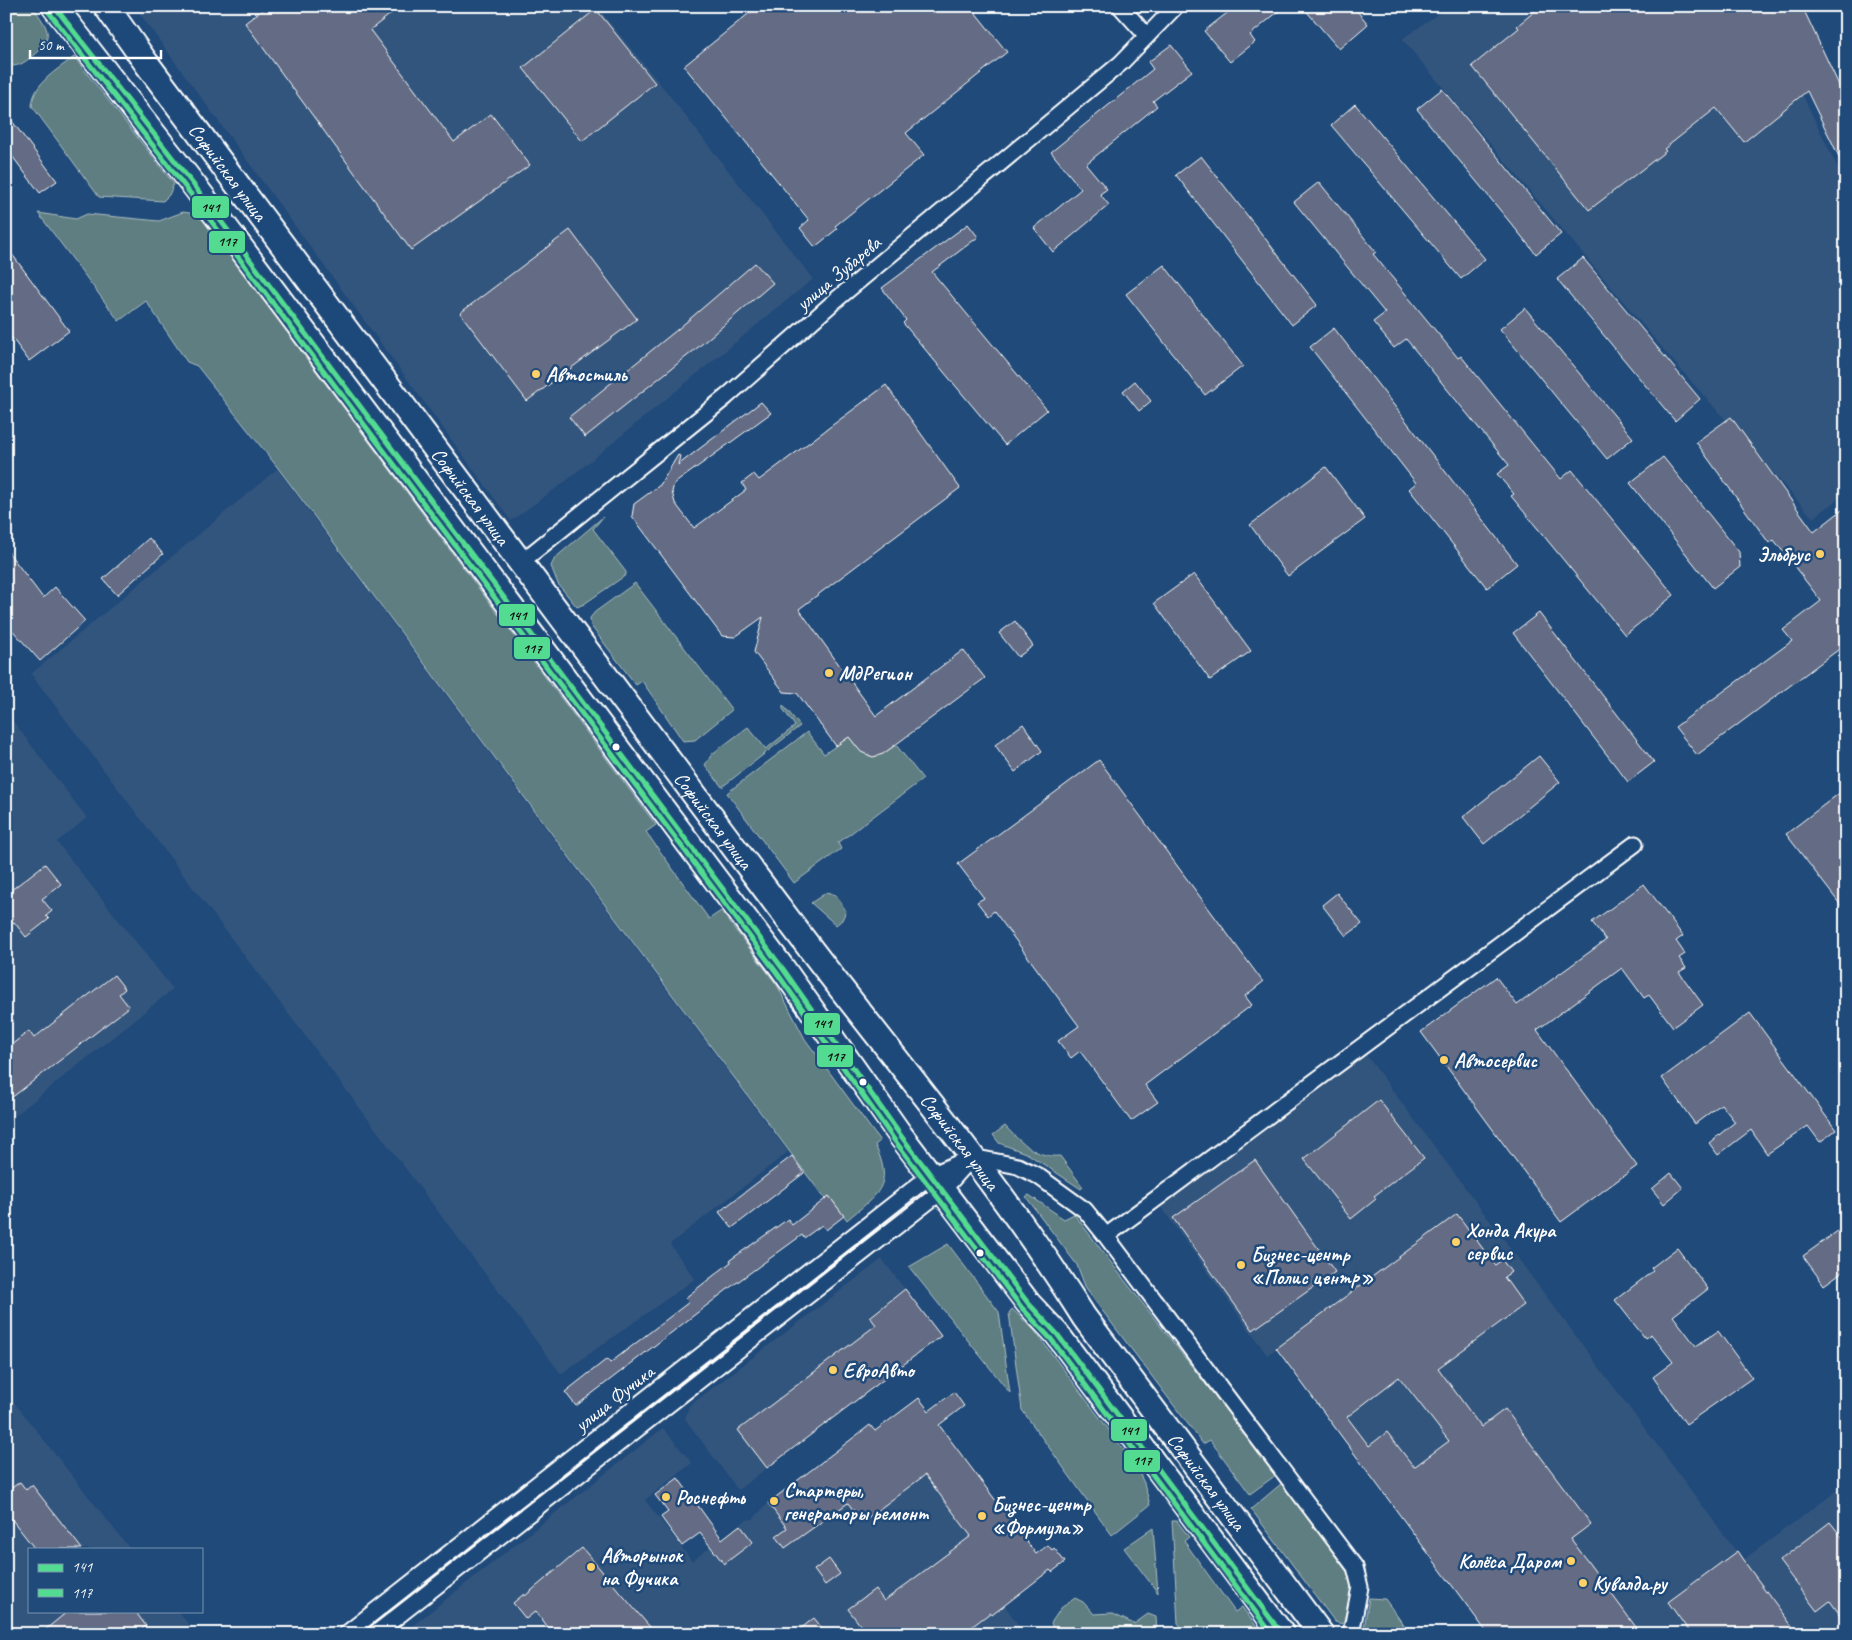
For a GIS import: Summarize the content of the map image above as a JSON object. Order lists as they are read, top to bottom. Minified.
{"streets":{"main road":["Софийская улица"],"street":["улица Зубарева","улица Фучика"]},"crossings":[["Софийская улица","улица Зубарева"],["Софийская улица","улица Фучика"]],"places":["Автостиль","Эльбрус","МдРегион","Автосервис","Хонда Акура сервис","Бизнес-центр «Полис центр»","ЕвроАвто","Роснефть","Стартеры, генераторы ремонт","Бизнес-центр «Формула»","Колёса Даром","Авторынок на Фучика","Кувалда.ру"],"lines":["transit line 141","transit line 117"],"legend":["141","117"],"scale_bar":"50 m"}
